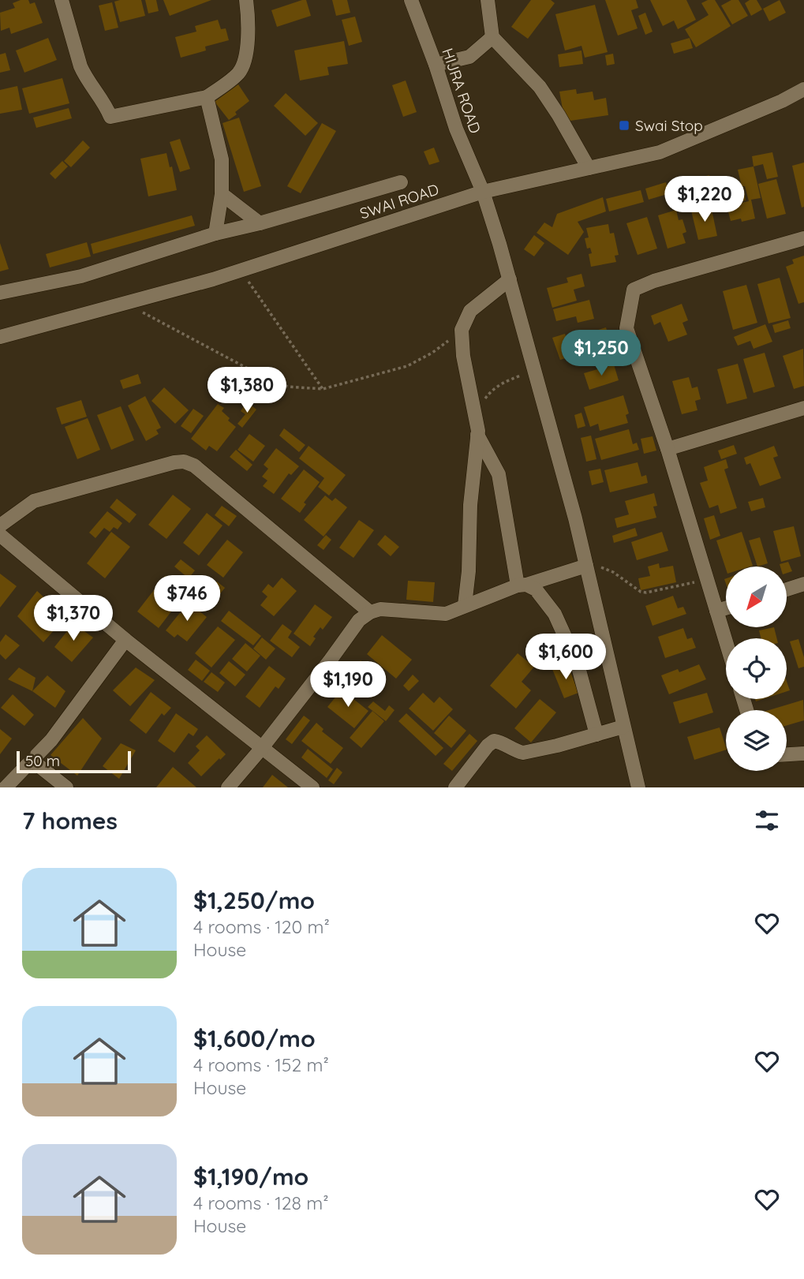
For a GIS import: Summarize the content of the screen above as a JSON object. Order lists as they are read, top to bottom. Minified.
{"streets":{"street":["HIJRA ROAD","SWAI ROAD"]},"crossings":[["HIJRA ROAD","SWAI ROAD"]],"places":{"transit":["Swai Stop"]},"scale_bar":"50 m","north":"bottom left","page":{"price":["$1,220","$1,250","$1,380","$746","$1,370","$1,600","$1,190"],"scale":"50 m","heading":"7 homes","list":[{"name":"$1,250/mo","note":"4 rooms · 120 m² · House"},{"name":"$1,600/mo","note":"4 rooms · 152 m² · House"},{"name":"$1,190/mo","note":"4 rooms · 128 m² · House"}]}}
